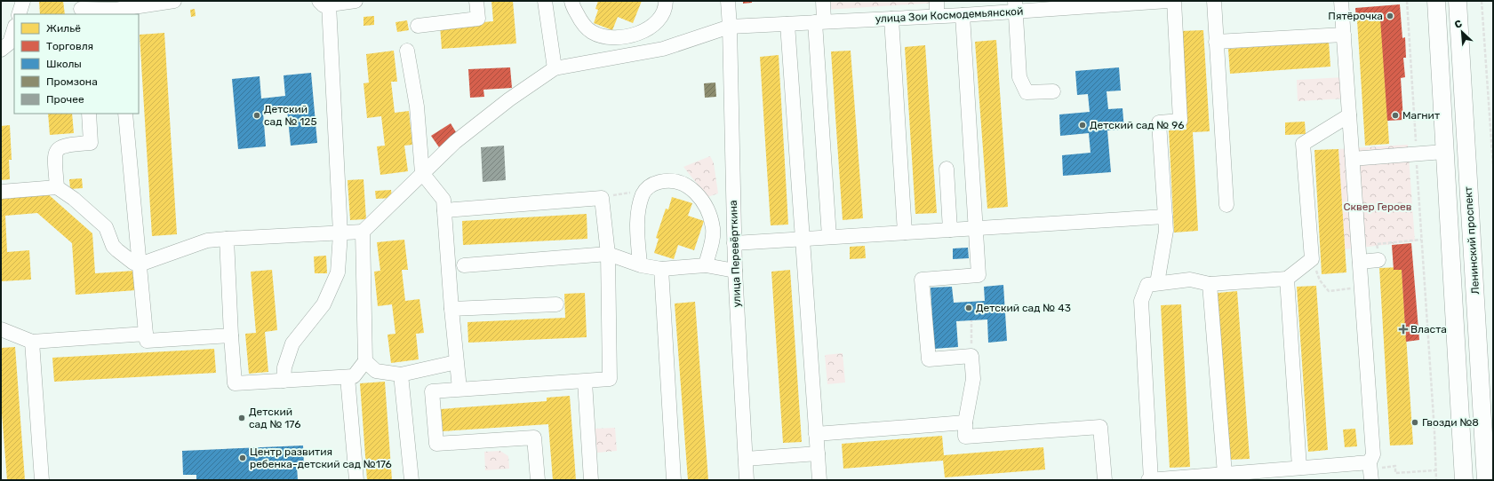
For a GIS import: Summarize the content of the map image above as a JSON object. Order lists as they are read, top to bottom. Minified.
{"streets":{"main road":["Ленинский проспект"],"street":["улица Зои Космодемьянской","улица Перевёрткина"]},"crossings":[["улица Зои Космодемьянской","улица Перевёрткина"]],"parks":["Сквер Героев"],"places":{"other":["Пятёрочка","Детский сад № 125","Магнит","Детский сад № 96","Детский сад № 43","Детский сад № 176","Гвозди №8","Центр развития ребенка-детский сад №176"],"health":["Власта"]},"legend":["Жильё","Торговля","Школы","Промзона","Прочее"],"north":"top left"}
